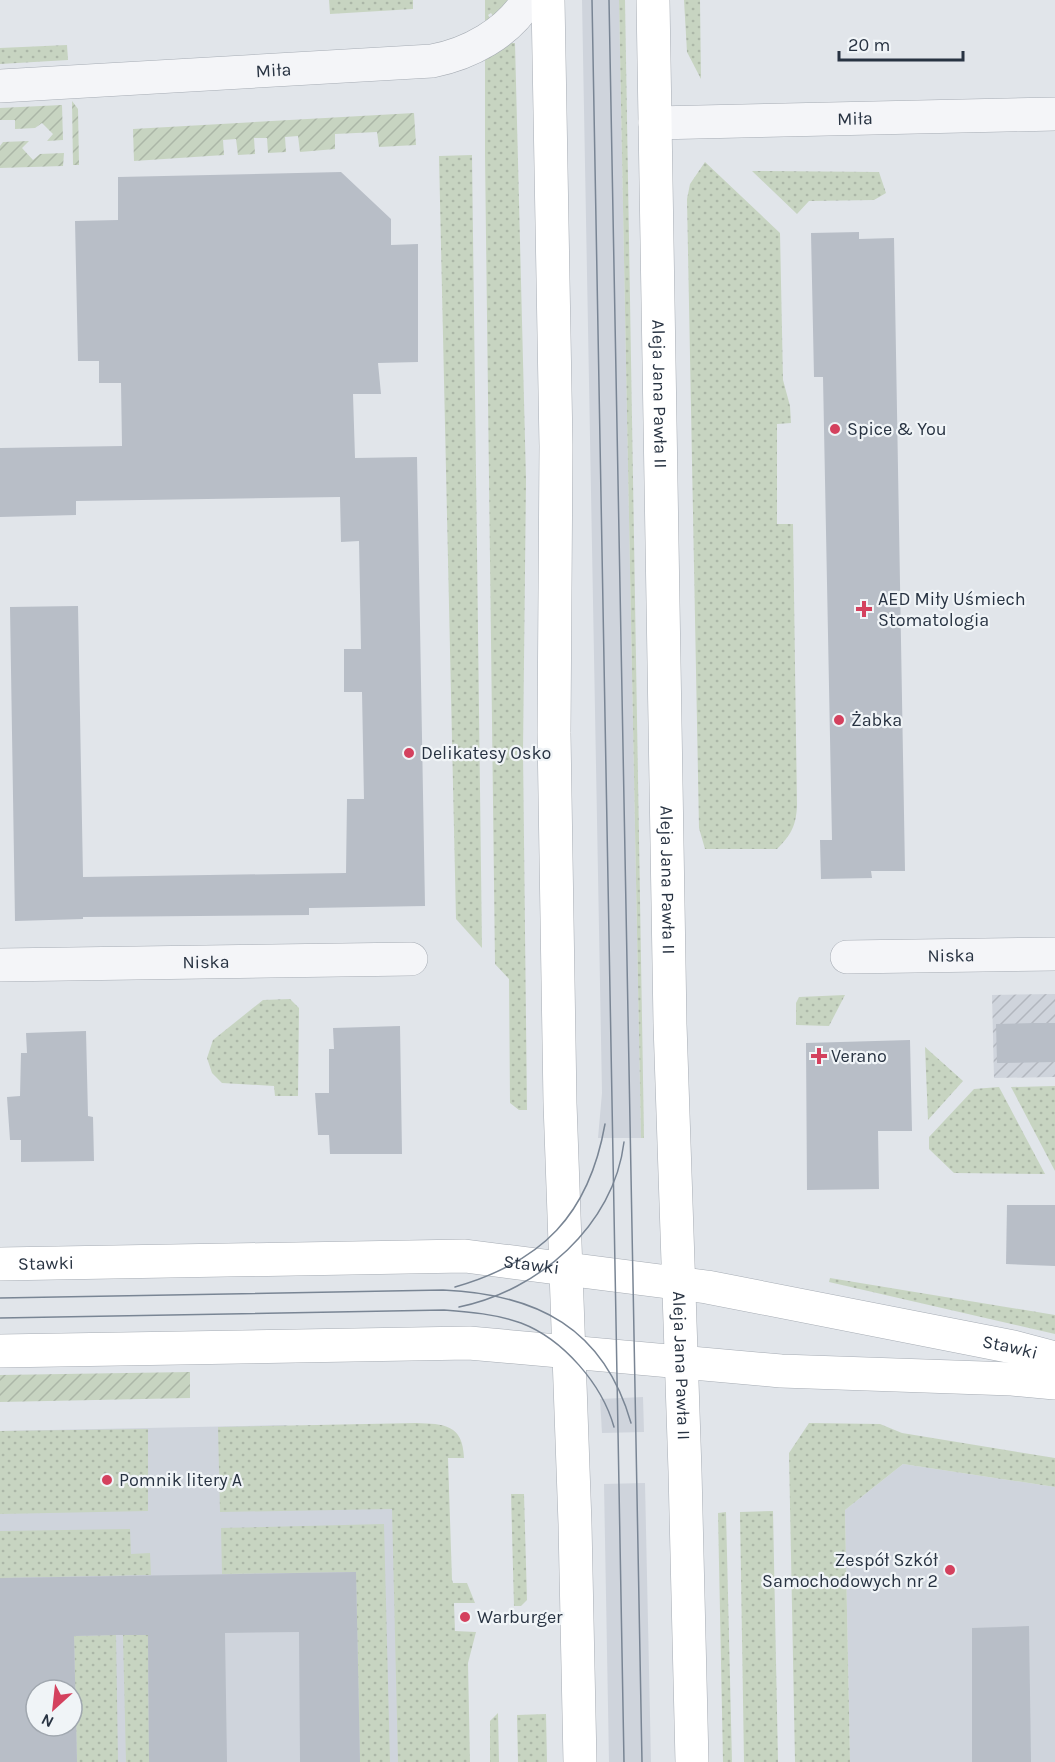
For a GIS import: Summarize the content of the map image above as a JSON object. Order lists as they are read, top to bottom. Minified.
{"streets":{"main road":["Aleja Jana Pawła II","Stawki"],"street":["Miła","Niska"]},"crossings":[["Miła","Aleja Jana Pawła II"],["Aleja Jana Pawła II","Stawki"]],"places":{"other":["Spice & You","Żabka","Delikatesy Osko","Pomnik litery A","Zespół Szkół Samochodowych nr 2","Warburger"],"health":["AED Miły Uśmiech Stomatologia","Verano"]},"scale_bar":"20 m","north":"bottom left"}
